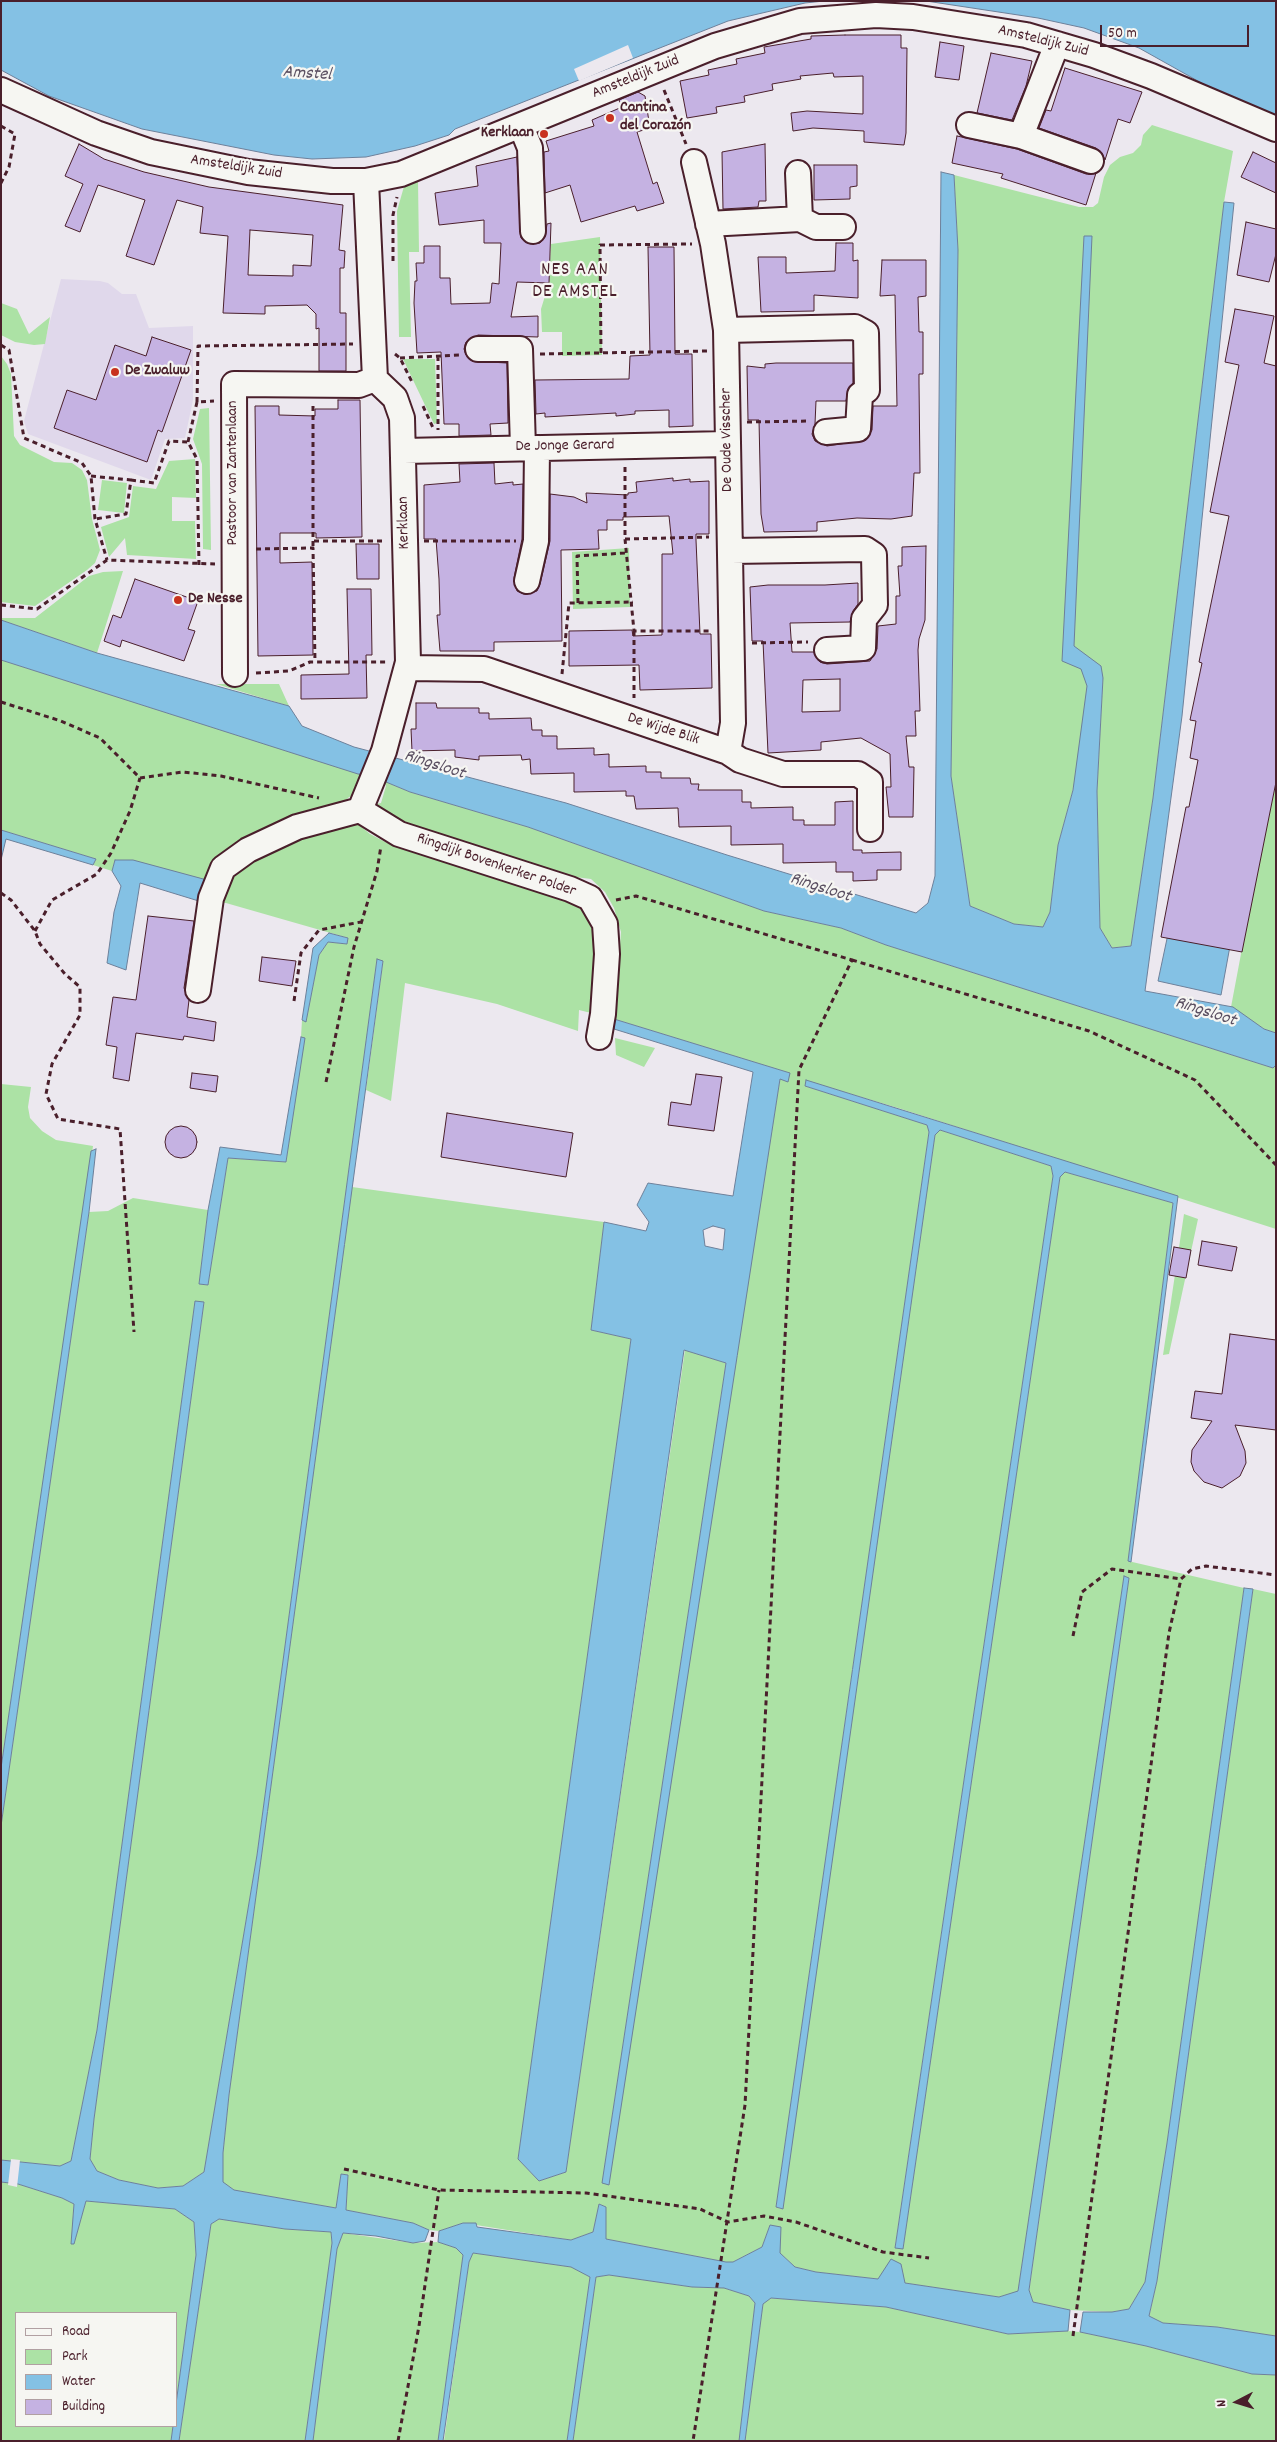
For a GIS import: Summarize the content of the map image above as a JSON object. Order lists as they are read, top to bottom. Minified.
{"streets":{"street":["Amsteldijk Zuid","De Oude Visscher","De Jonge Gerard","Pastoor van Zantenlaan","Kerklaan","De Wijde Blik","Ringdijk Bovenkerker Polder"]},"crossings":[["De Oude Visscher","De Jonge Gerard"],["De Oude Visscher","De Wijde Blik"],["De Jonge Gerard","Kerklaan"],["Pastoor van Zantenlaan","Kerklaan"],["Kerklaan","De Wijde Blik"],["Kerklaan","Ringdijk Bovenkerker Polder"]],"districts":["NES AAN DE AMSTEL"],"water":["Amstel","Ringsloot"],"places":["Cantina del Corazón","Kerklaan","De Zwaluw","De Nesse"],"legend":["Road","Park","Water","Building"],"scale_bar":"50 m","north":"left"}
